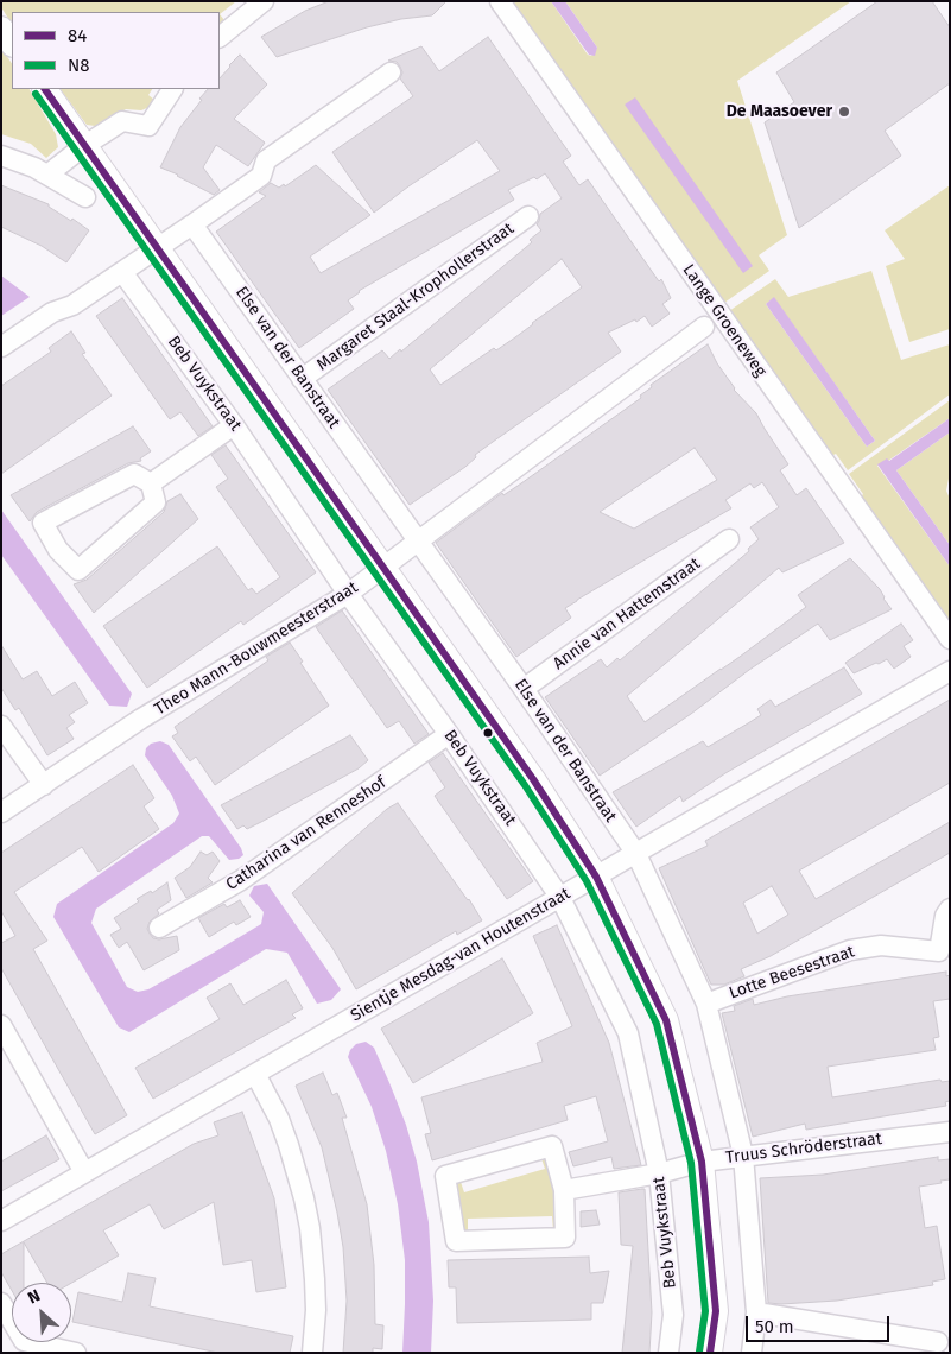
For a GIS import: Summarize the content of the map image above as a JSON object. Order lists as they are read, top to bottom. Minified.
{"streets":{"street":["Margaret Staal-Krophollerstraat","Lange Groeneweg","Else van der Banstraat","Beb Vuykstraat","Annie van Hattemstraat","Theo Mann-Bouwmeesterstraat","Catharina van Renneshof","Sientje Mesdag-van Houtenstraat","Lotte Beesestraat","Truus Schröderstraat"]},"crossings":[["Margaret Staal-Krophollerstraat","Else van der Banstraat"],["Else van der Banstraat","Annie van Hattemstraat"],["Else van der Banstraat","Theo Mann-Bouwmeesterstraat"],["Else van der Banstraat","Sientje Mesdag-van Houtenstraat"],["Else van der Banstraat","Lotte Beesestraat"],["Else van der Banstraat","Truus Schröderstraat"],["Beb Vuykstraat","Theo Mann-Bouwmeesterstraat"],["Beb Vuykstraat","Catharina van Renneshof"],["Beb Vuykstraat","Sientje Mesdag-van Houtenstraat"],["Beb Vuykstraat","Truus Schröderstraat"]],"places":["De Maasoever"],"lines":["transit line 84","transit line N8"],"legend":["84","N8"],"scale_bar":"50 m","north":"top left"}
